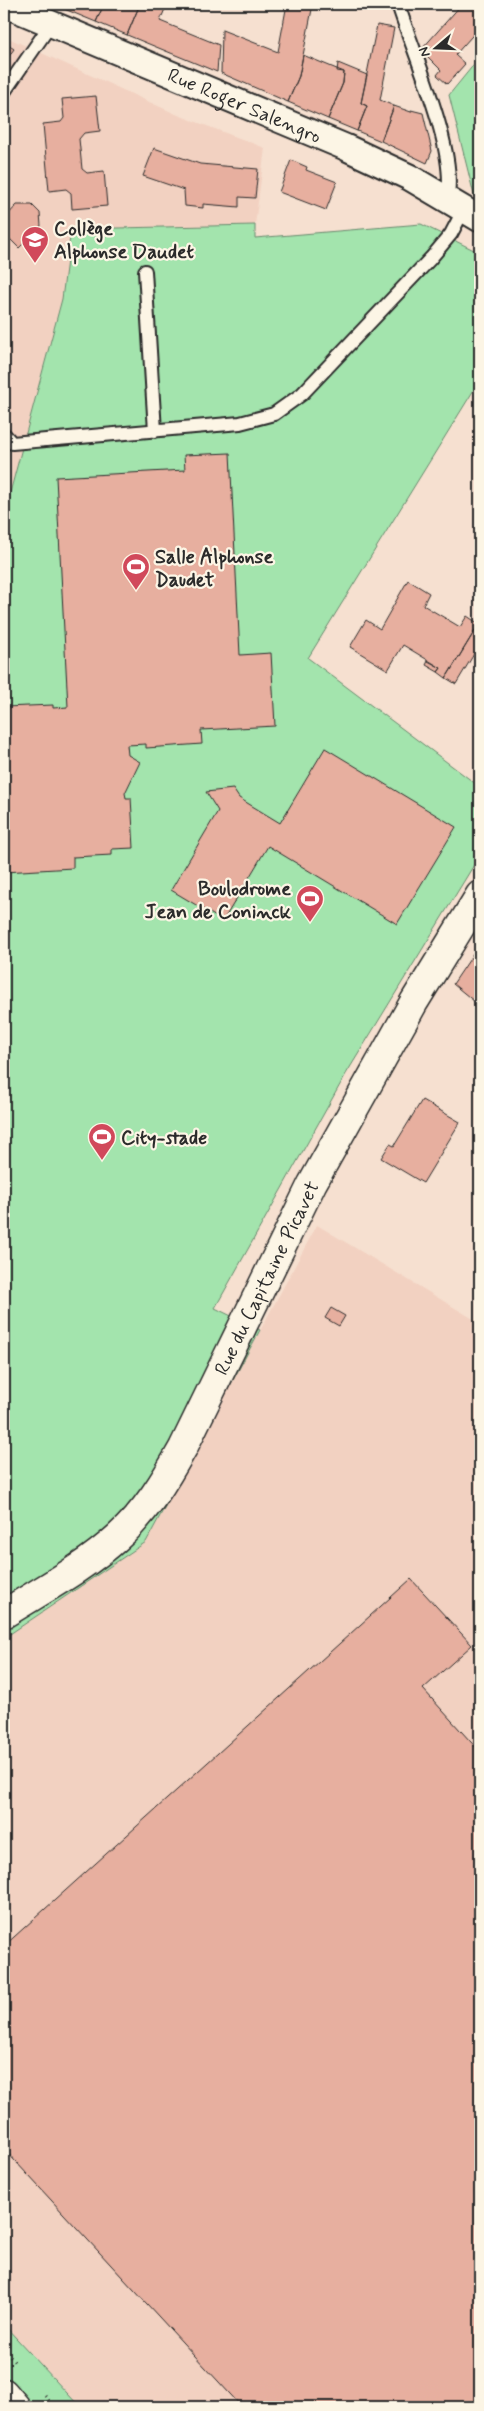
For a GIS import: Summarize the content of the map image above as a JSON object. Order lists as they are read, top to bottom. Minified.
{"streets":{"street":["Rue Roger Salengro","Rue du Capitaine Picavet"]},"places":{"school or university":["Collège Alphonse Daudet"],"sports":["Salle Alphonse Daudet","Boulodrome Jean de Coninck","City-stade"]},"north":"left"}
